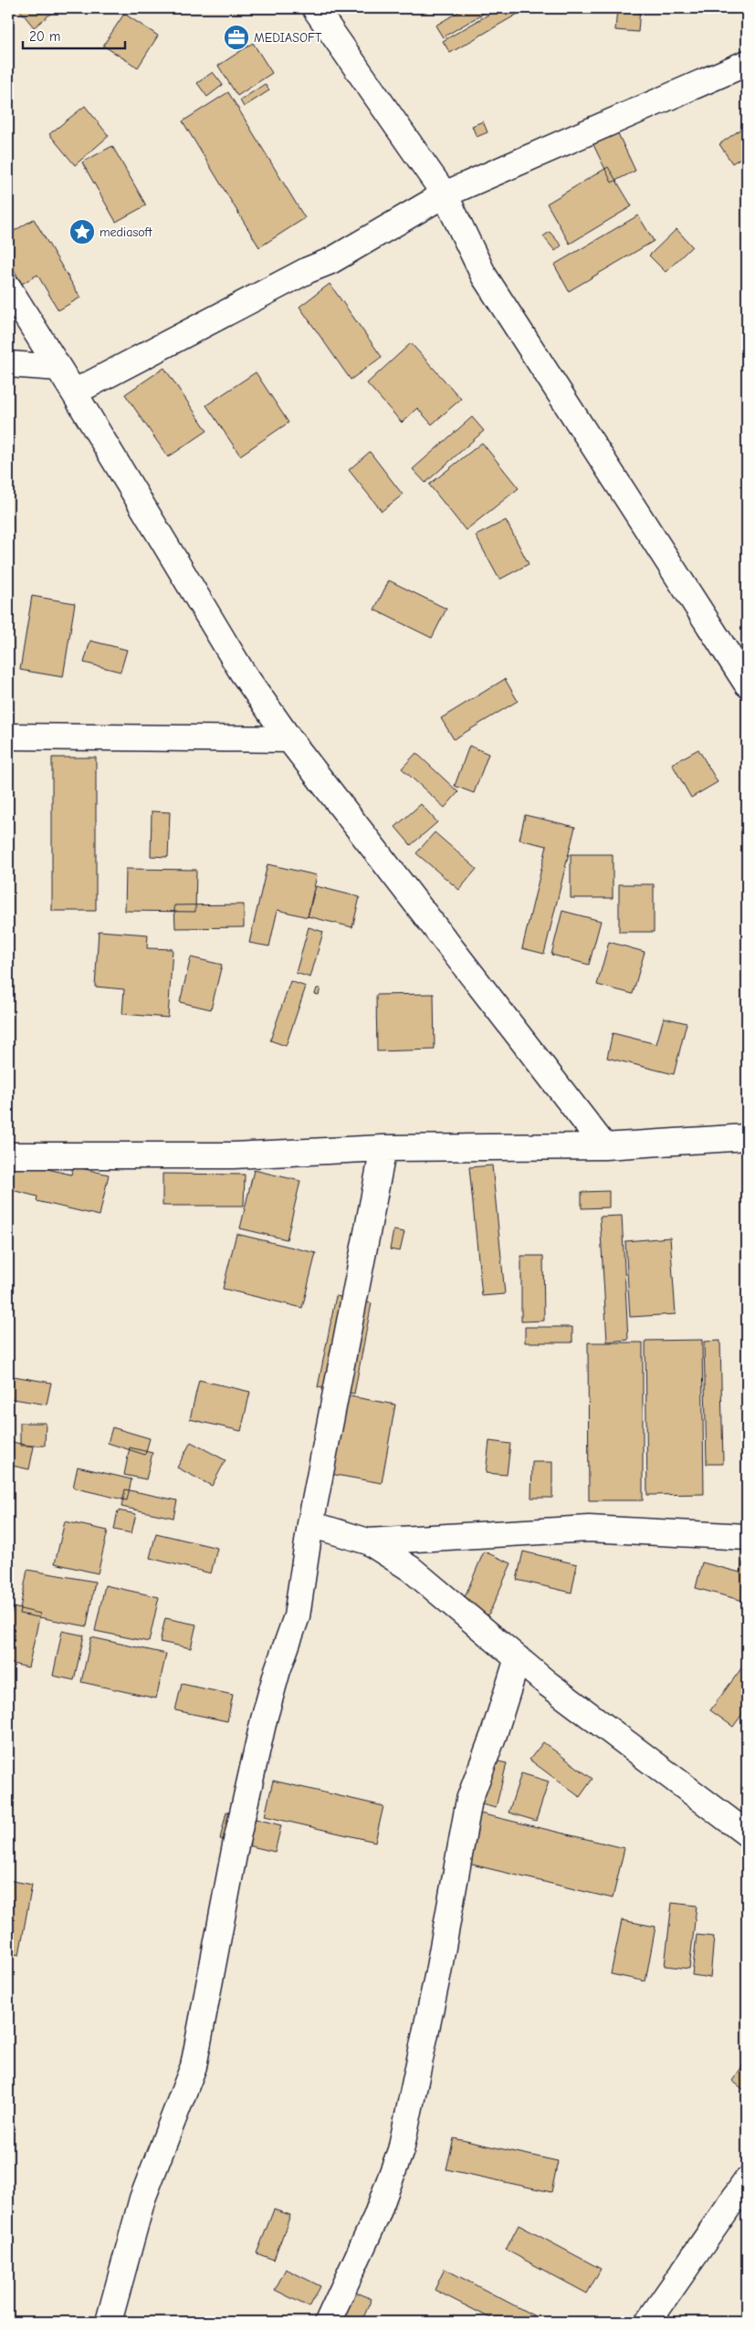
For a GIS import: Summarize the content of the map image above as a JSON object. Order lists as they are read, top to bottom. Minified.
{"places":{"office":["MEDIASOFT"],"place":["mediasoft"]},"scale_bar":"20 m"}
